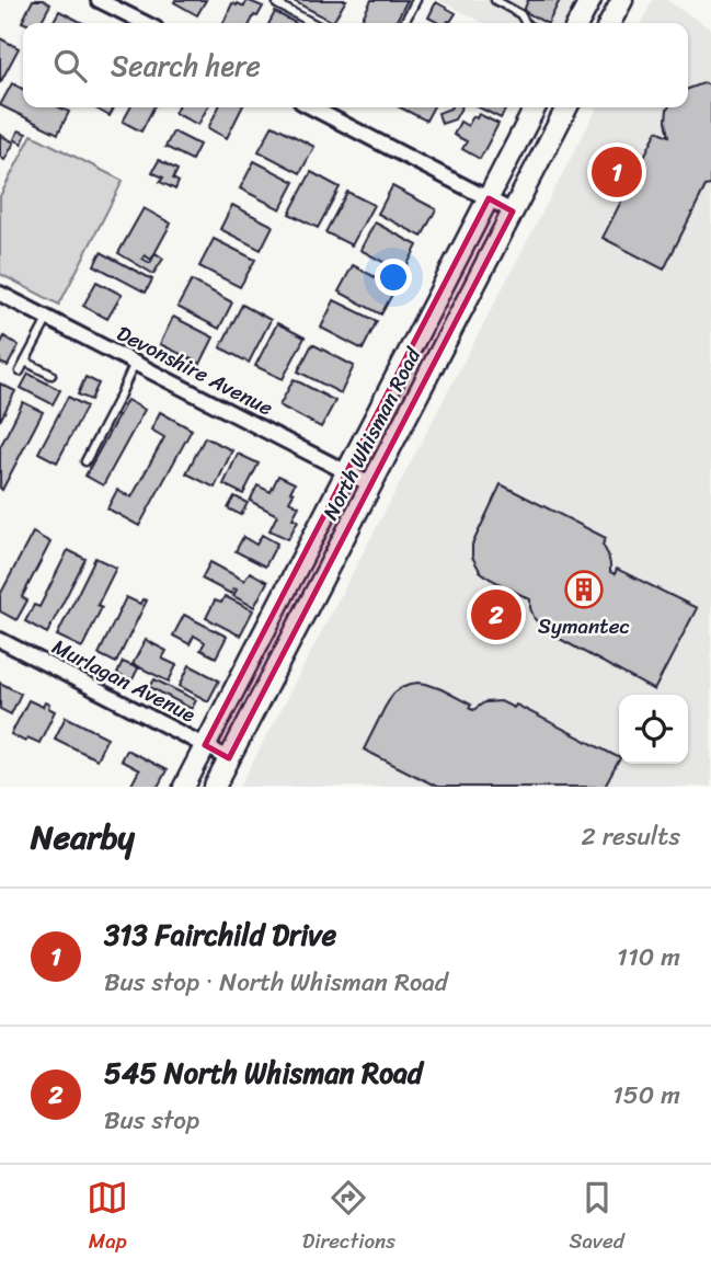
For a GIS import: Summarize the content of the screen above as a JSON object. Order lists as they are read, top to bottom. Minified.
{"streets":{"main road":["North Whisman Road"],"street":["Devonshire Avenue","Murlagan Avenue"]},"crossings":[["Devonshire Avenue","North Whisman Road"],["North Whisman Road","Murlagan Avenue"]],"places":{"building":["Symantec"]},"page":{"search":"Search here","pins":["1","2"],"heading":["Nearby","2 results"],"list":[{"mark":"1","name":"313 Fairchild Drive","note":"Bus stop · North Whisman Road","value":"110 m"},{"mark":"2","name":"545 North Whisman Road","note":"Bus stop","value":"150 m"}],"nav":["Map","Directions","Saved"]}}
